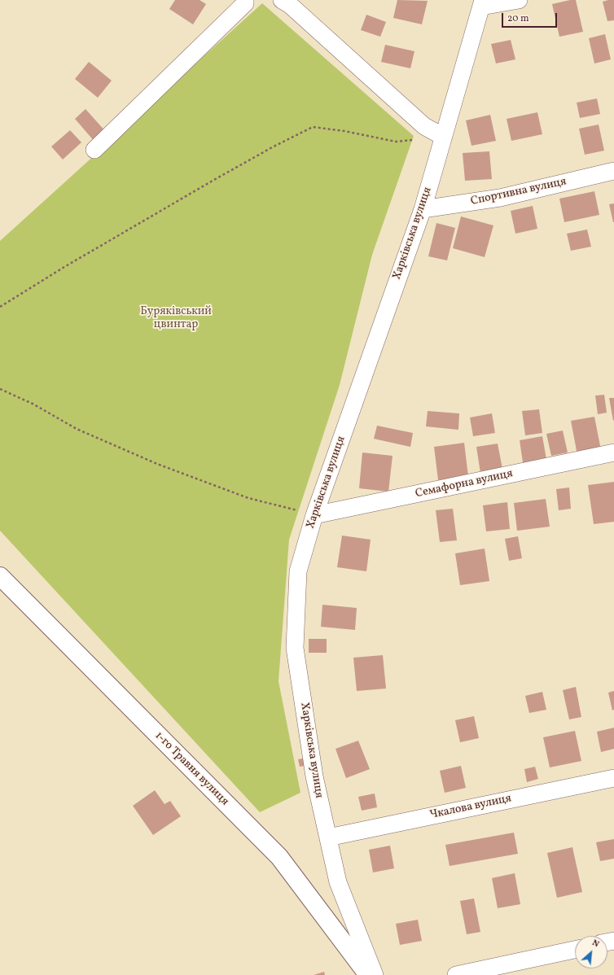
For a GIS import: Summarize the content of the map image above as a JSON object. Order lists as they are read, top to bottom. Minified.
{"streets":{"street":["Спортивна вулиця","Харківська вулиця","Семафорна вулиця","1-го Травня вулиця","Чкалова вулиця"]},"crossings":[["Спортивна вулиця","Харківська вулиця"],["Харківська вулиця","Семафорна вулиця"],["Харківська вулиця","Чкалова вулиця"]],"parks":["Буряківський цвинтар"],"scale_bar":"20 m","north":"top right"}
